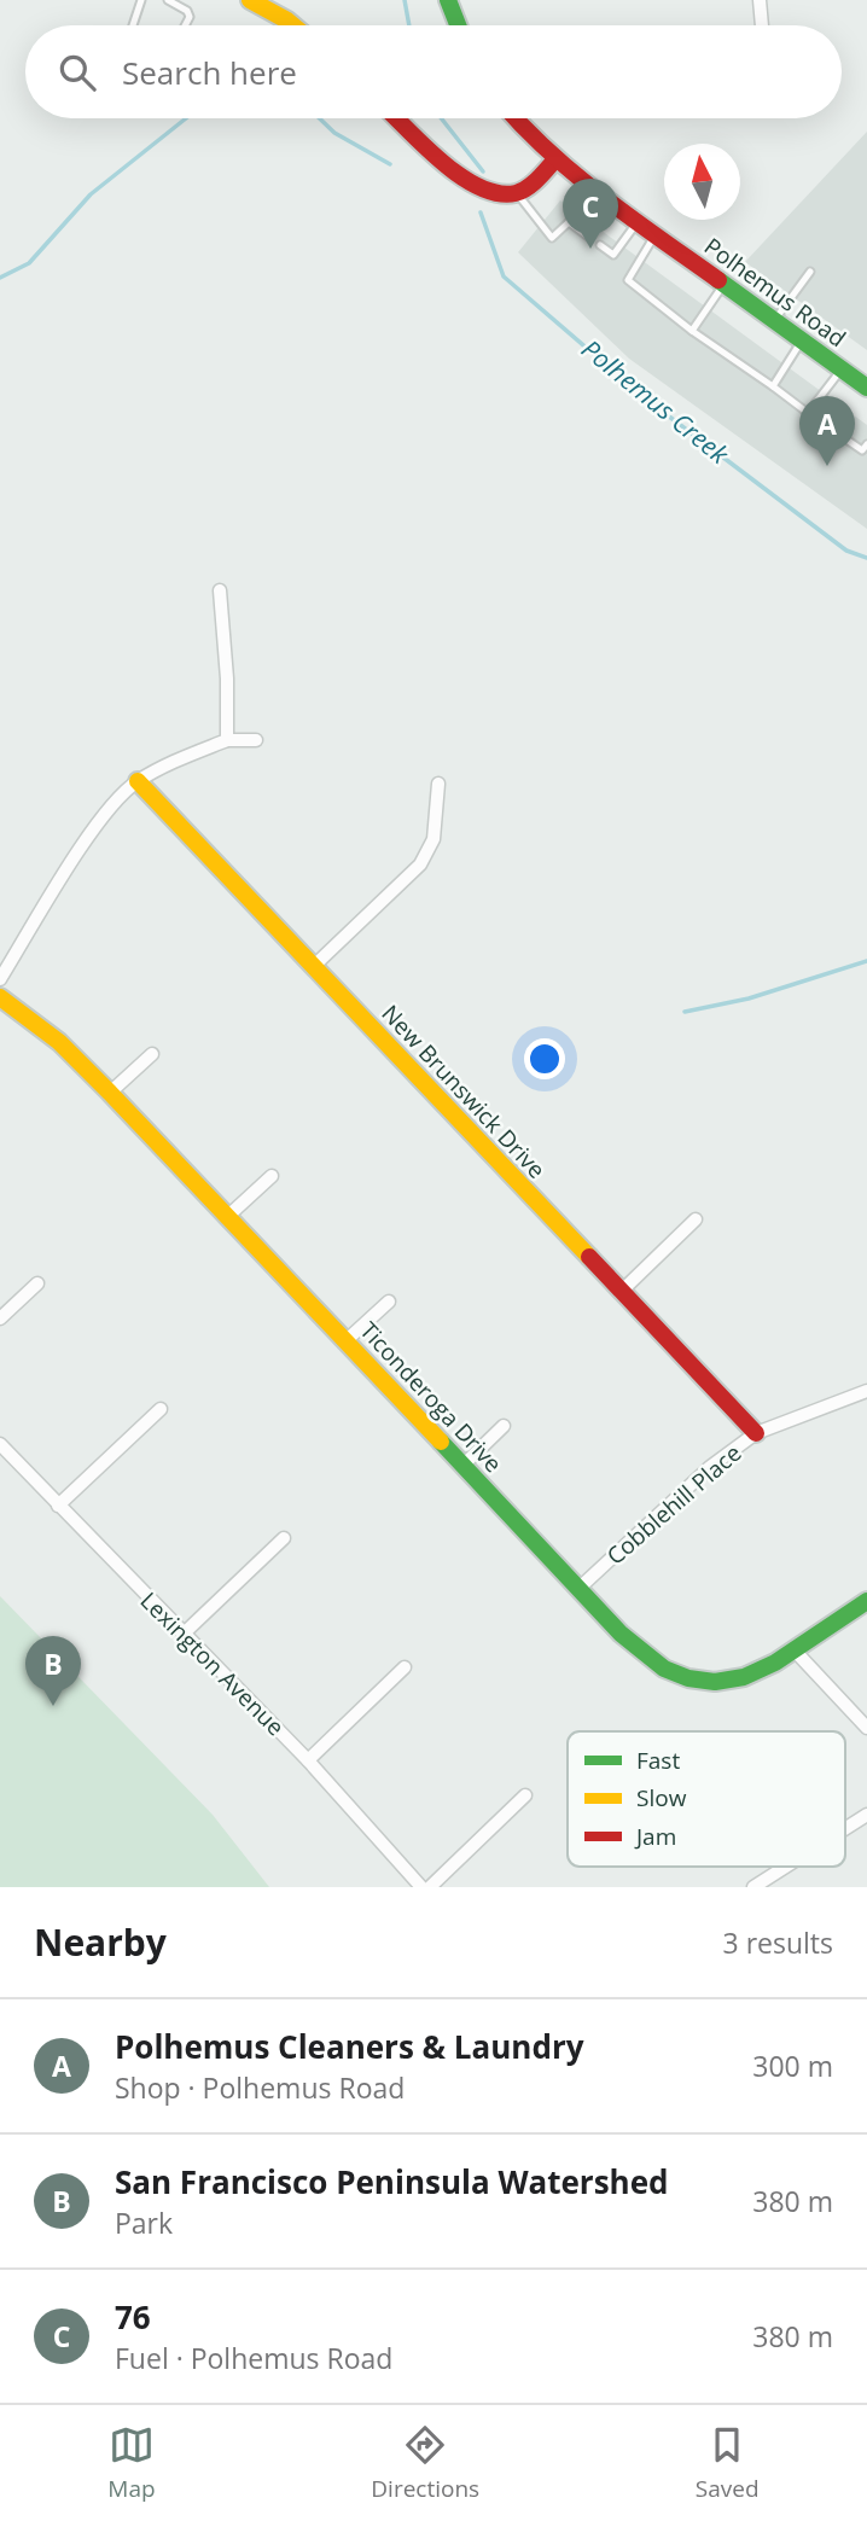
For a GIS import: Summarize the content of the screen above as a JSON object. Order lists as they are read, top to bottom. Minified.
{"streets":{"street":["Polhemus Road","New Brunswick Drive","Ticonderoga Drive","Cobblehill Place","Lexington Avenue"]},"crossings":[["New Brunswick Drive","Cobblehill Place"],["Ticonderoga Drive","Cobblehill Place"]],"water":["Polhemus Creek"],"legend":["Fast","Slow","Jam"],"north":"top","page":{"search":"Search here","pins":["C","A","B"],"heading":["Nearby","3 results"],"list":[{"mark":"A","name":"Polhemus Cleaners & Laundry","note":"Shop · Polhemus Road","value":"300 m"},{"mark":"B","name":"San Francisco Peninsula Watershed","note":"Park","value":"380 m"},{"mark":"C","name":"76","note":"Fuel · Polhemus Road","value":"380 m"}],"nav":["Map","Directions","Saved"]}}
